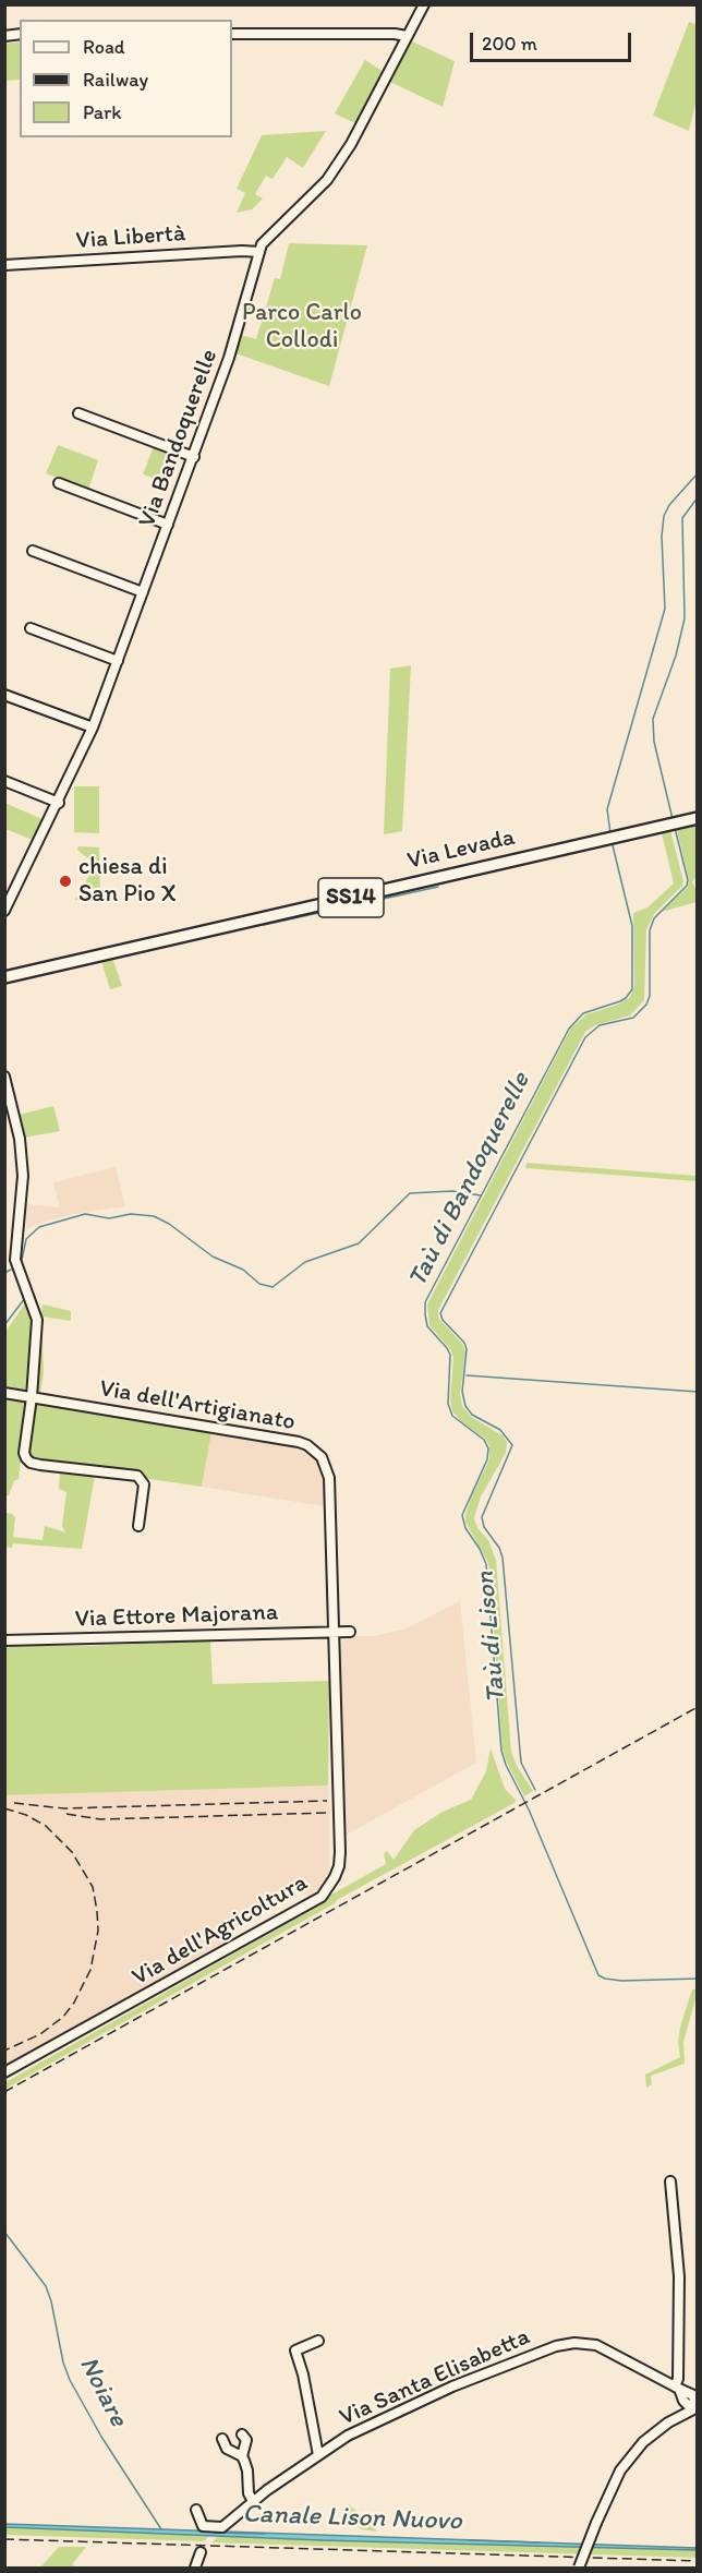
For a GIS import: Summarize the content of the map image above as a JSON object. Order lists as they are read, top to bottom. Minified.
{"streets":{"main road":["Via Levada","SS14"],"street":["Via Libertà","Via Bandoquerelle","Via dell'Artigianato","Via Ettore Majorana","Via dell'Agricoltura","Via Santa Elisabetta"]},"crossings":[["Via Libertà","Via Bandoquerelle"],["Via dell'Artigianato","Via Ettore Majorana"],["Via dell'Artigianato","Via dell'Agricoltura"],["Via Ettore Majorana","Via dell'Agricoltura"]],"water":["Taù di Bandoquerelle","Taù di Lison","Noiare","Canale Lison Nuovo"],"parks":["Parco Carlo Collodi"],"places":["chiesa di San Pio X"],"legend":["Road","Railway","Park"],"scale_bar":"200 m"}
